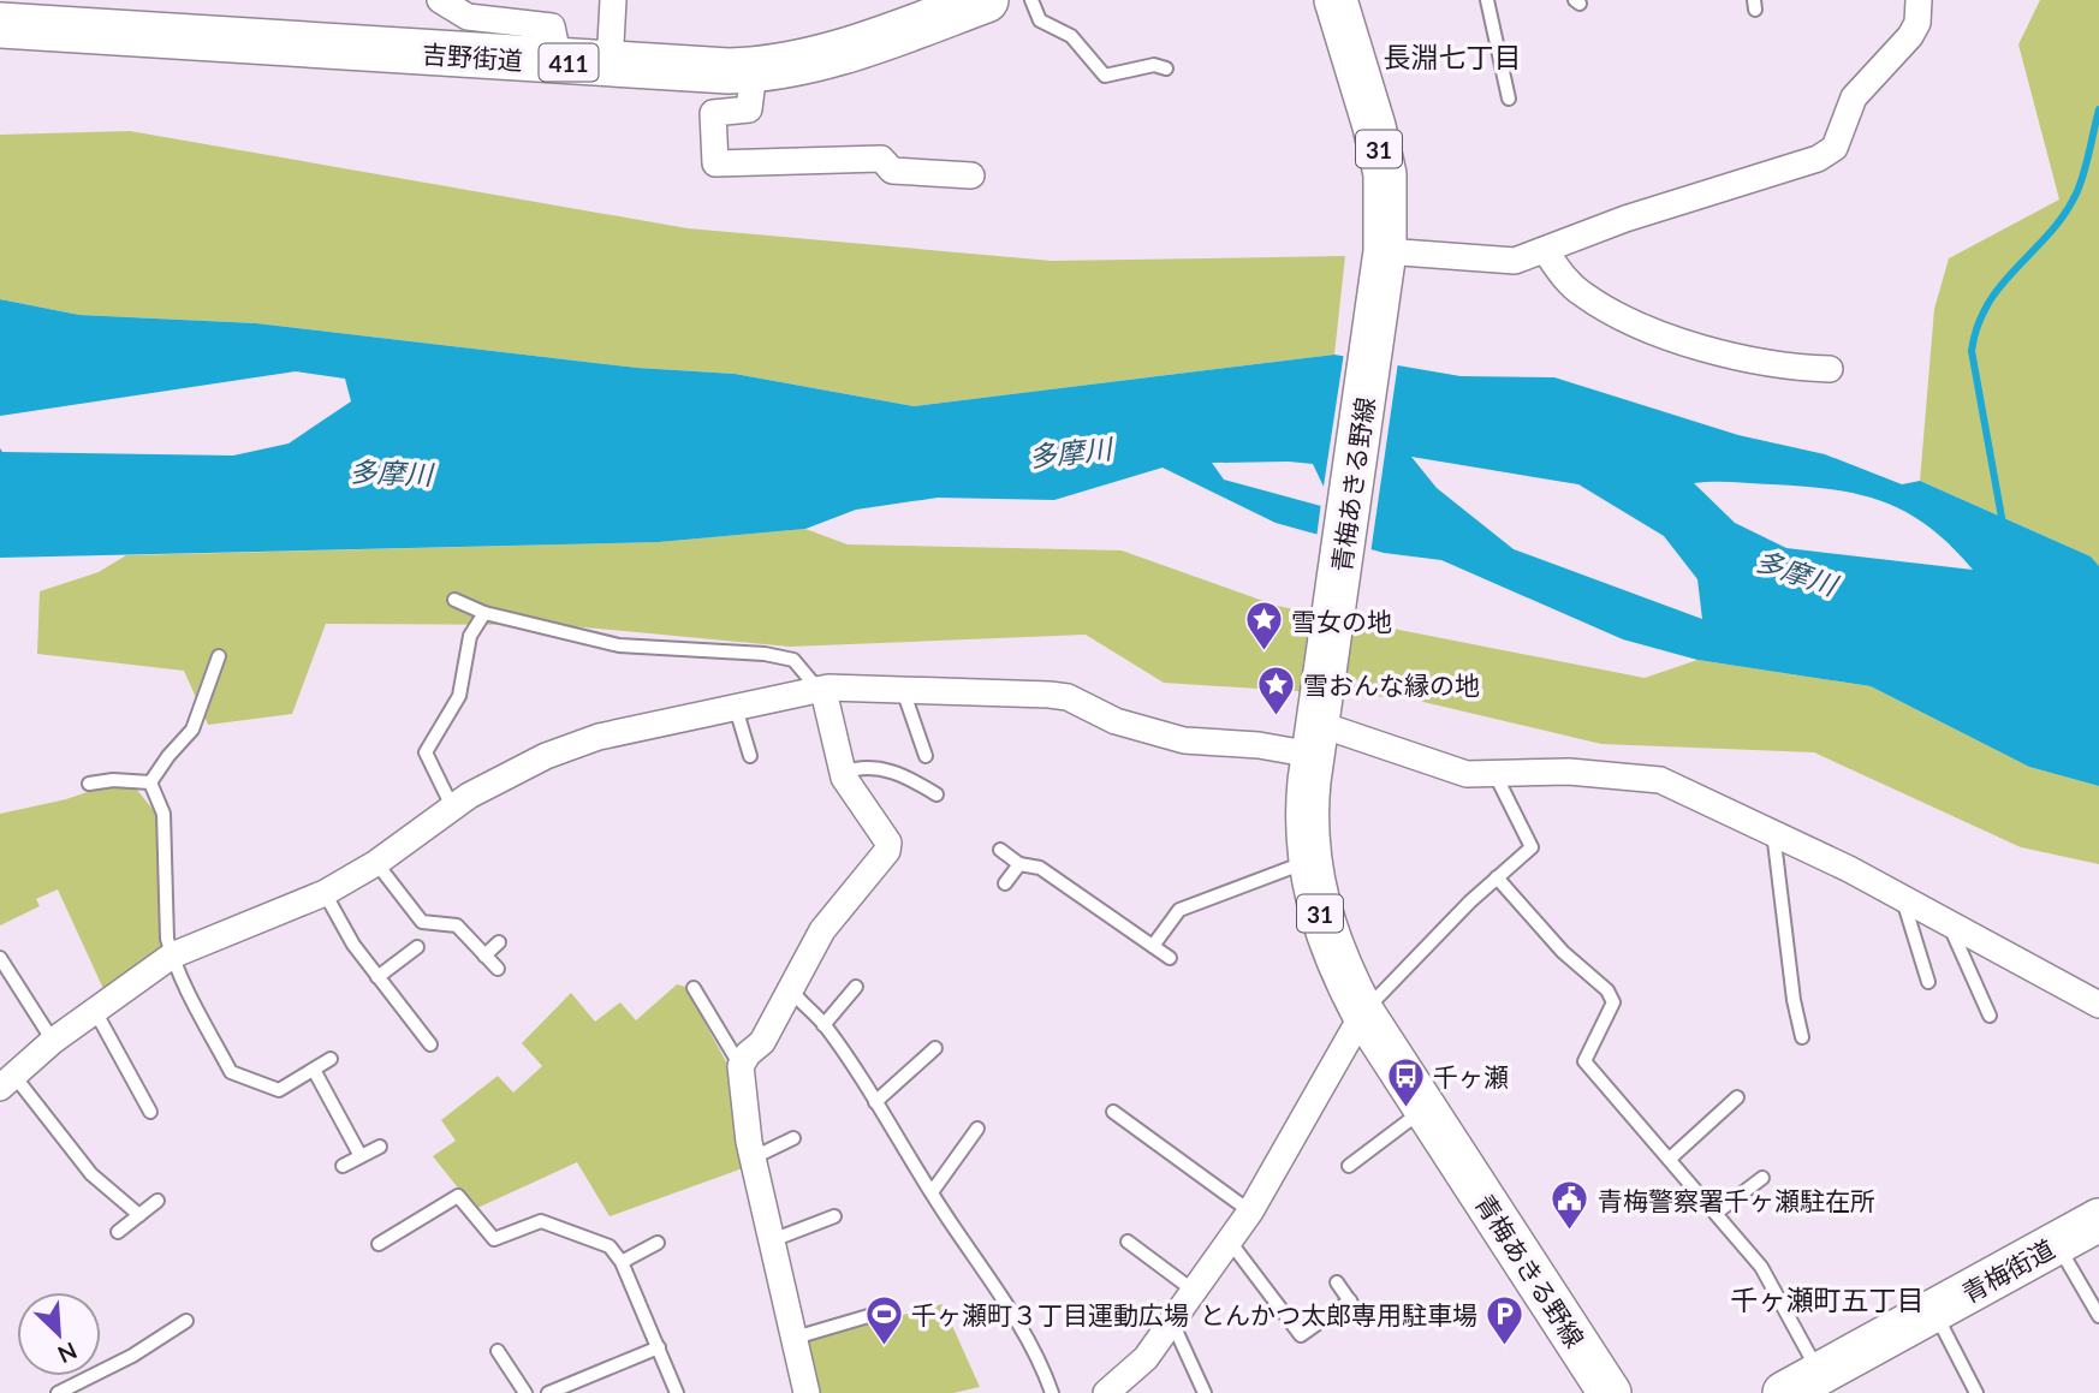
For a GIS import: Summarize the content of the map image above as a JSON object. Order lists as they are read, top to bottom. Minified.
{"streets":{"highway":["吉野街道","411"],"main road":["31","青梅あきる野線","青梅街道"]},"districts":["長淵七丁目","千ヶ瀬町五丁目"],"water":["多摩川"],"places":{"place":["雪女の地","雪おんな縁の地"],"bus stop":["千ヶ瀬"],"public building":["青梅警察署千ヶ瀬駐在所"],"sports":["千ヶ瀬町３丁目運動広場"],"parking":["とんかつ太郎専用駐車場"]},"north":"bottom right"}
